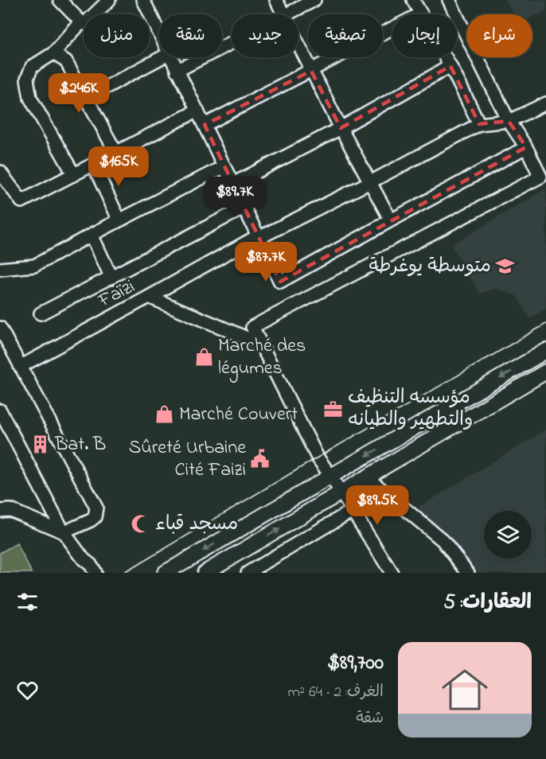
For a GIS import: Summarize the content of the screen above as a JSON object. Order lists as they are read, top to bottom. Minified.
{"streets":{"street":["Faïzi"]},"places":{"school or university":["متوسطة يوغرطة"],"shop":["Marché des légumes","Marché Couvert"],"office":["مؤسسه التنظيف والتطهير والطيانه"],"building":["Bat. B"],"public building":["Sûreté Urbaine Cité Faizi"],"mosque":["مسجد قباء"]},"page":{"chip":["شراء","إيجار","تصفية","جديد","شقة","منزل"],"price":["$246K","$165K","$89.7K","$87.7K","$89.5K"],"heading":"العقارات: 5","list":[{"name":"$89,700","note":"الغرف: 2 · 64 m² · شقة"}]}}
